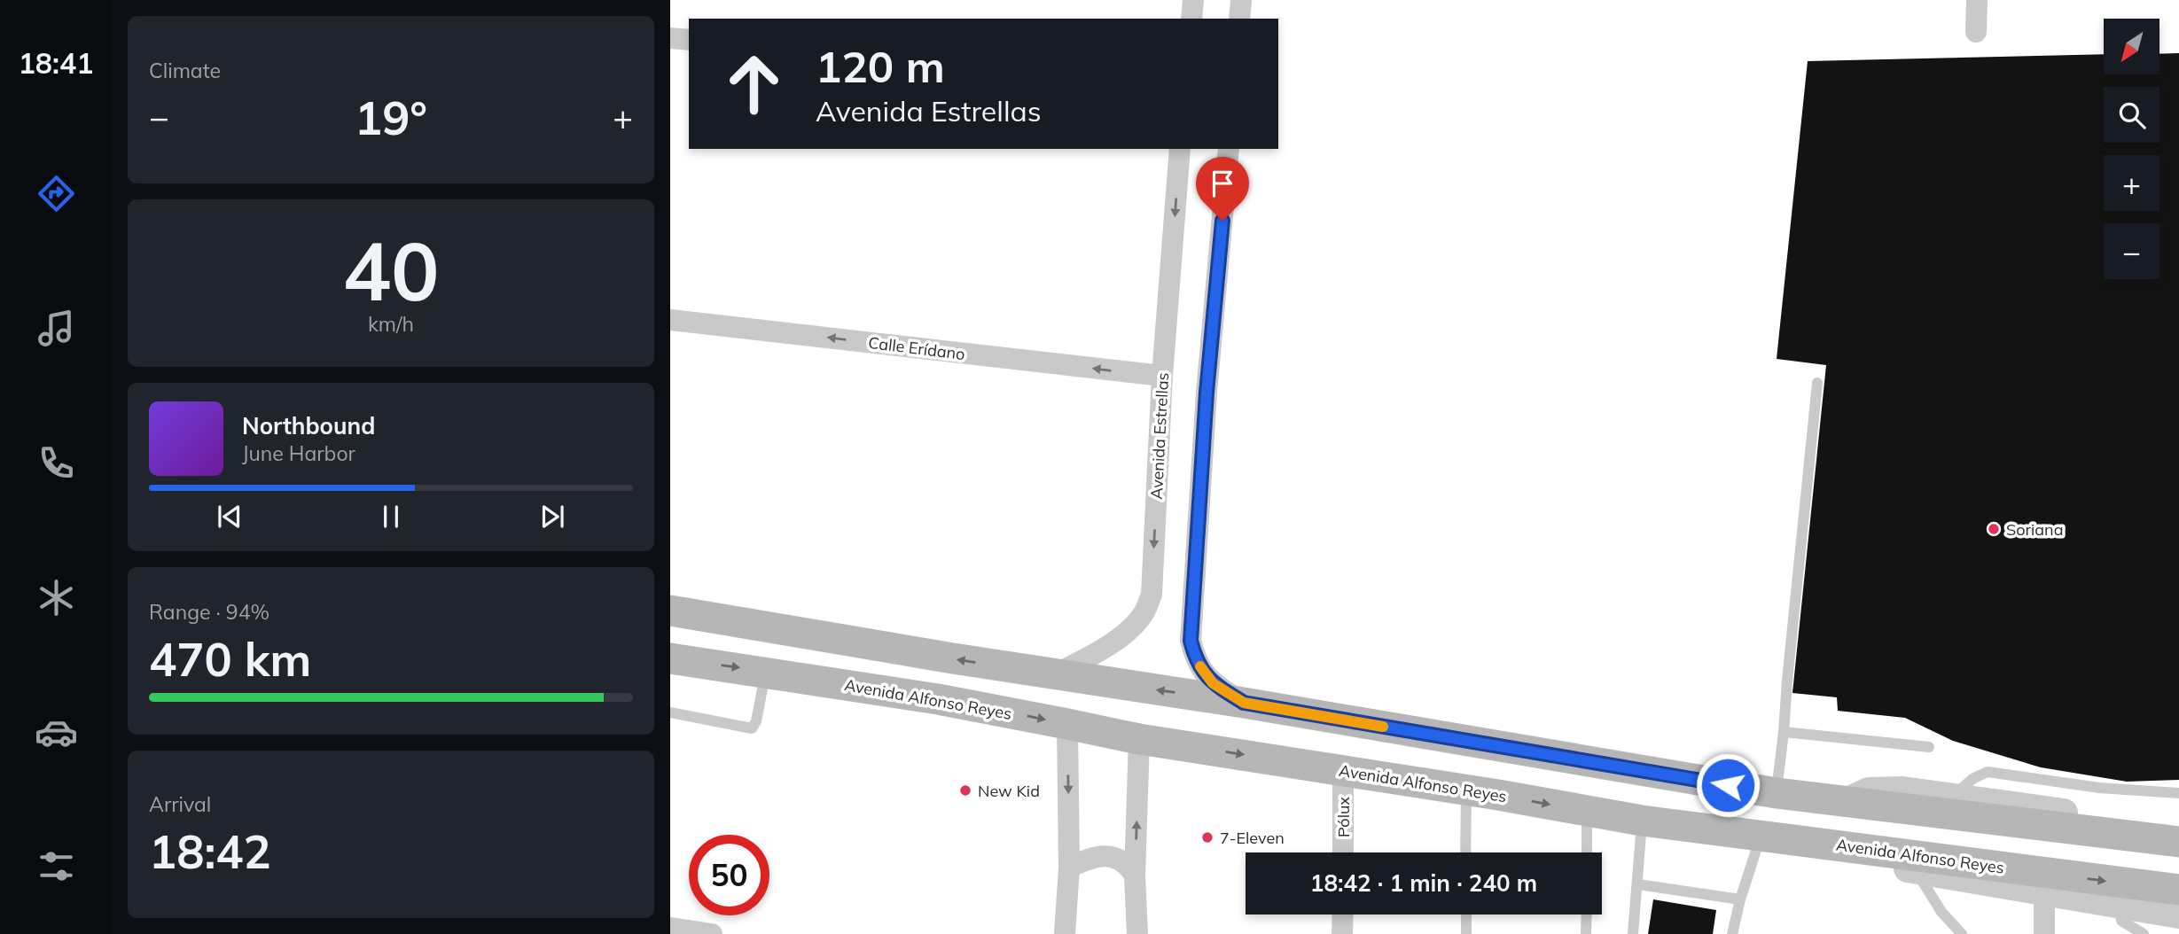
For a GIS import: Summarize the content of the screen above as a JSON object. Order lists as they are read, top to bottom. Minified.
{"streets":{"main road":["Avenida Alfonso Reyes"],"street":["Calle Erídano","Avenida Estrellas","Pólux"]},"crossings":[["Calle Erídano","Avenida Estrellas"],["Avenida Alfonso Reyes","Pólux"]],"one_way":["Calle Erídano"],"places":["Soriana","New Kid","7-Eleven"],"north":"bottom left","page":{"tabs":"18:41","tile":["Climate",["40","km/h"],["Range · 94%","470 km"],["Arrival","18:42"]],"map_buttons":["+","−"],"turn":["120 m","Avenida Estrellas"],"heat":["−","19°","+"],"song":["Northbound","June Harbor"],"limit":"50","trip":"18:42 · 1 min · 240 m"}}
